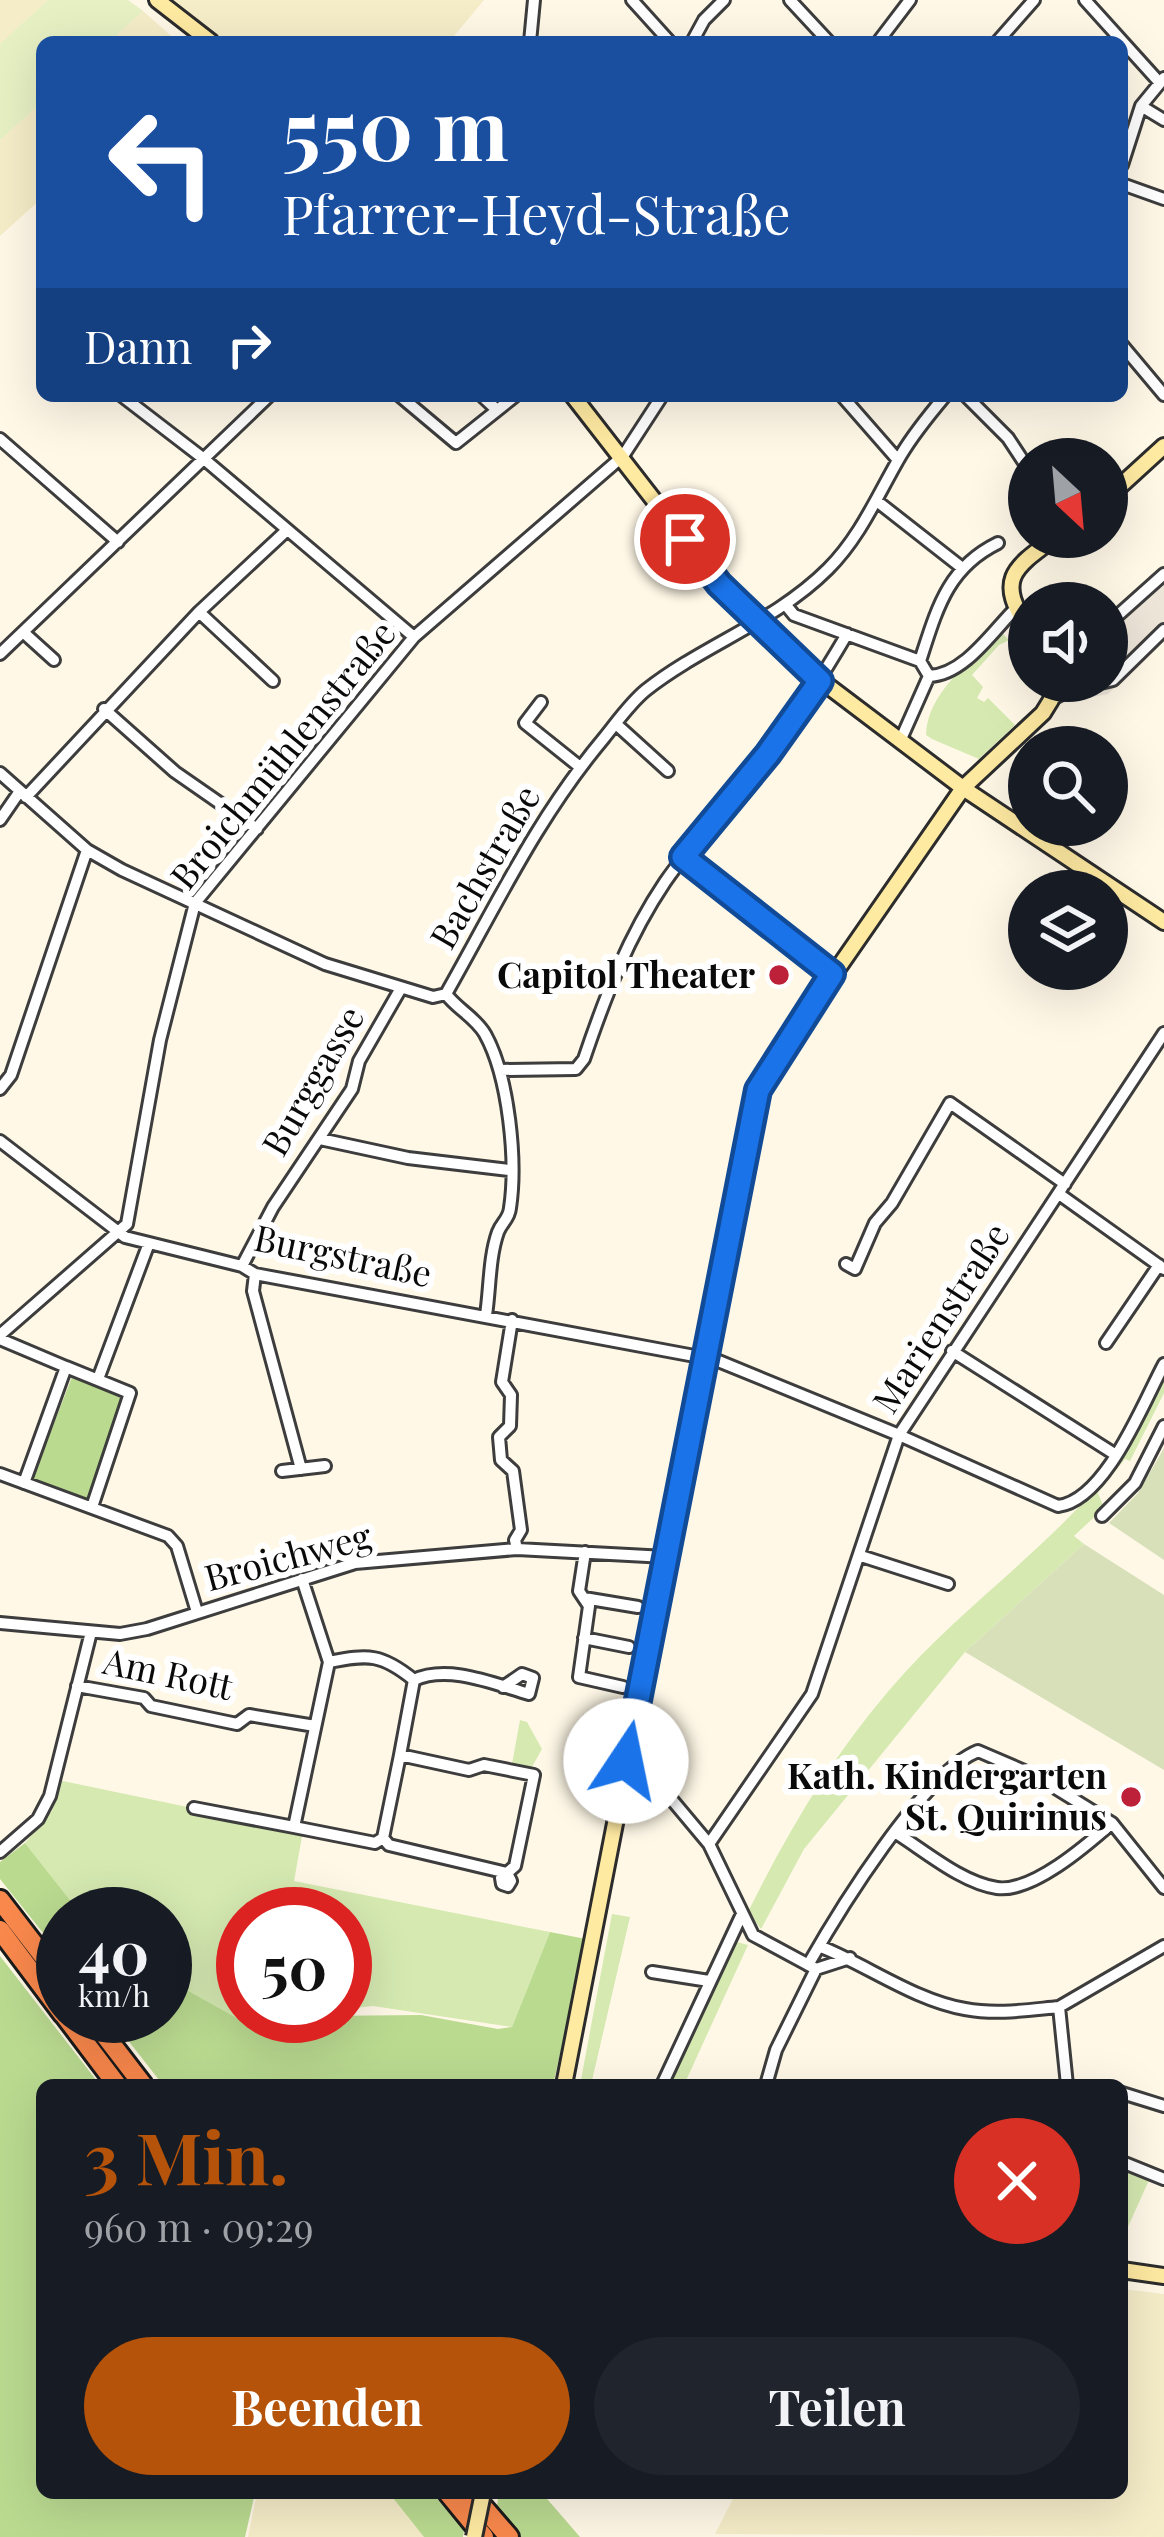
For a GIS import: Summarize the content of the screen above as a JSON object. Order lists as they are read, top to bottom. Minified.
{"streets":{"street":["Broichmühlenstraße","Bachstraße","Burggasse","Burgstraße","Marienstraße","Broichweg","Am Rott"]},"crossings":[["Broichmühlenstraße","Burgstraße"],["Bachstraße","Burgstraße"],["Burggasse","Burgstraße"],["Burgstraße","Marienstraße"]],"places":["Capitol Theater","Kath. Kindergarten St. Quirinus"],"north":"bottom right","page":{"turn":["550 m","Pfarrer-Heyd-Straße"],"then":"Dann","speed":"40 km/h","limit":"50","heading":["3 Min.","960 m · 09:29"],"buttons":["Beenden","Teilen"]}}
